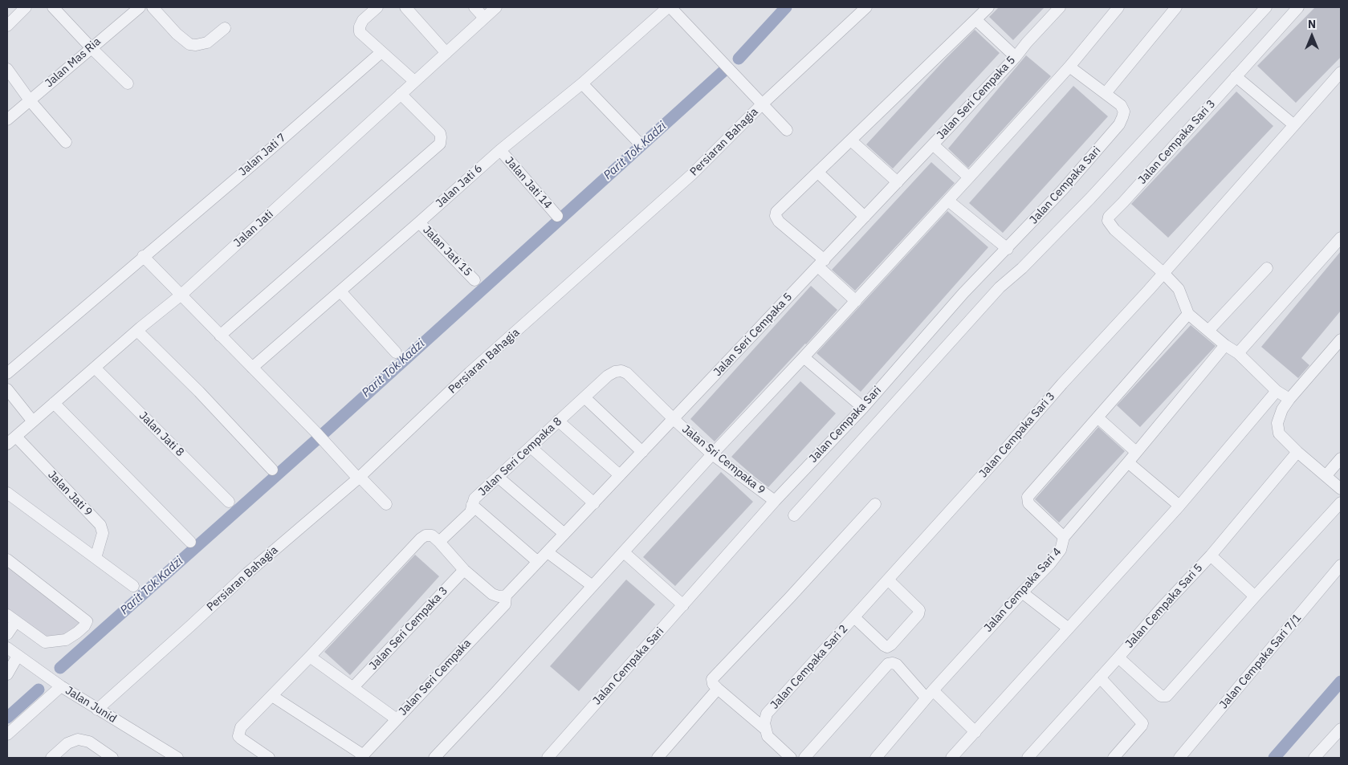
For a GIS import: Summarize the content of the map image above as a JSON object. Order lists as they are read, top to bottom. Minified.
{"streets":{"street":["Jalan Mas Ria","Jalan Seri Cempaka 5","Persiaran Bahagia","Jalan Cempaka Sari 3","Jalan Jati 7","Jalan Jati 14","Jalan Cempaka Sari","Jalan Jati 6","Jalan Jati","Jalan Jati 15","Jalan Jati 8","Jalan Seri Cempaka 8","Jalan Sri Cempaka 9","Jalan Jati 9","Jalan Cempaka Sari 4","Jalan Cempaka Sari 5","Jalan Seri Cempaka 3","Jalan Cempaka Sari 7/1","Jalan Cempaka Sari 2","Jalan Seri Cempaka","Jalan Junid"]},"crossings":[["Jalan Seri Cempaka 5","Jalan Sri Cempaka 9"],["Jalan Seri Cempaka 5","Jalan Seri Cempaka"],["Persiaran Bahagia","Jalan Jati 6"],["Persiaran Bahagia","Jalan Junid"],["Jalan Cempaka Sari 3","Jalan Cempaka Sari 2"],["Jalan Jati 14","Jalan Jati 6"],["Jalan Cempaka Sari","Jalan Sri Cempaka 9"],["Jalan Jati 6","Jalan Jati 15"],["Jalan Jati","Jalan Jati 8"],["Jalan Jati","Jalan Jati 9"],["Jalan Seri Cempaka 8","Jalan Sri Cempaka 9"]],"water":["Parit Tok Kadzi"],"north":"top"}
